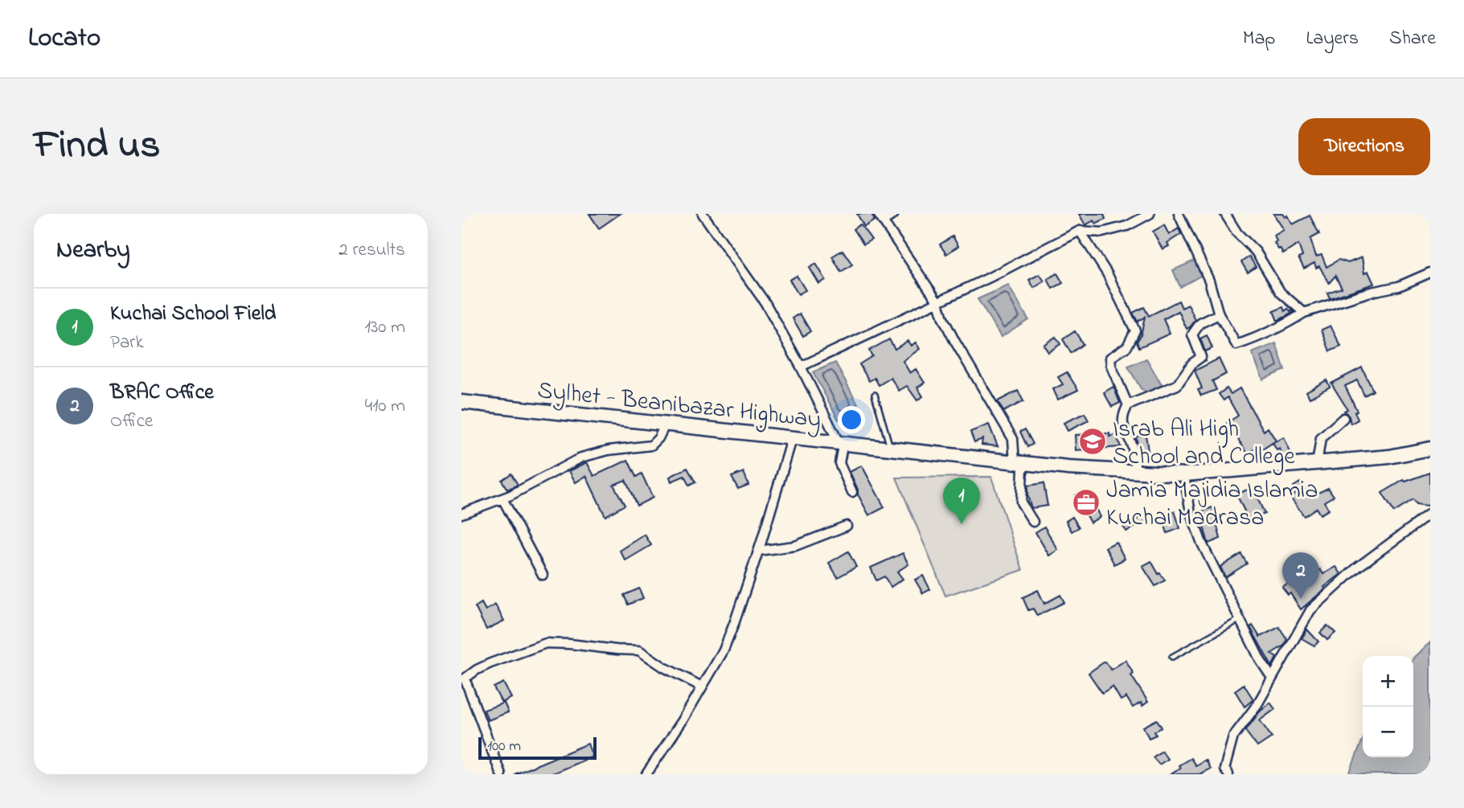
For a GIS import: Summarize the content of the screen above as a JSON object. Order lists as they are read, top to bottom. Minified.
{"streets":{"main road":["Sylhet - Beanibazar Highway"]},"places":{"school or university":["Israb Ali High School and College"],"office":["Jamia Majidia Islamia Kuchai Madrasa"]},"scale_bar":"100 m","page":{"header":"Locato","nav":["Map","Layers","Share"],"title":"Find us","buttons":"Directions","heading":["Nearby","2 results"],"list":[{"mark":"1","name":"Kuchai School Field","note":"Park","value":"130 m"},{"mark":"2","name":"BRAC Office","note":"Office","value":"410 m"}],"pins":["1","2"],"map_buttons":["+","−"],"scale":"100 m"}}
